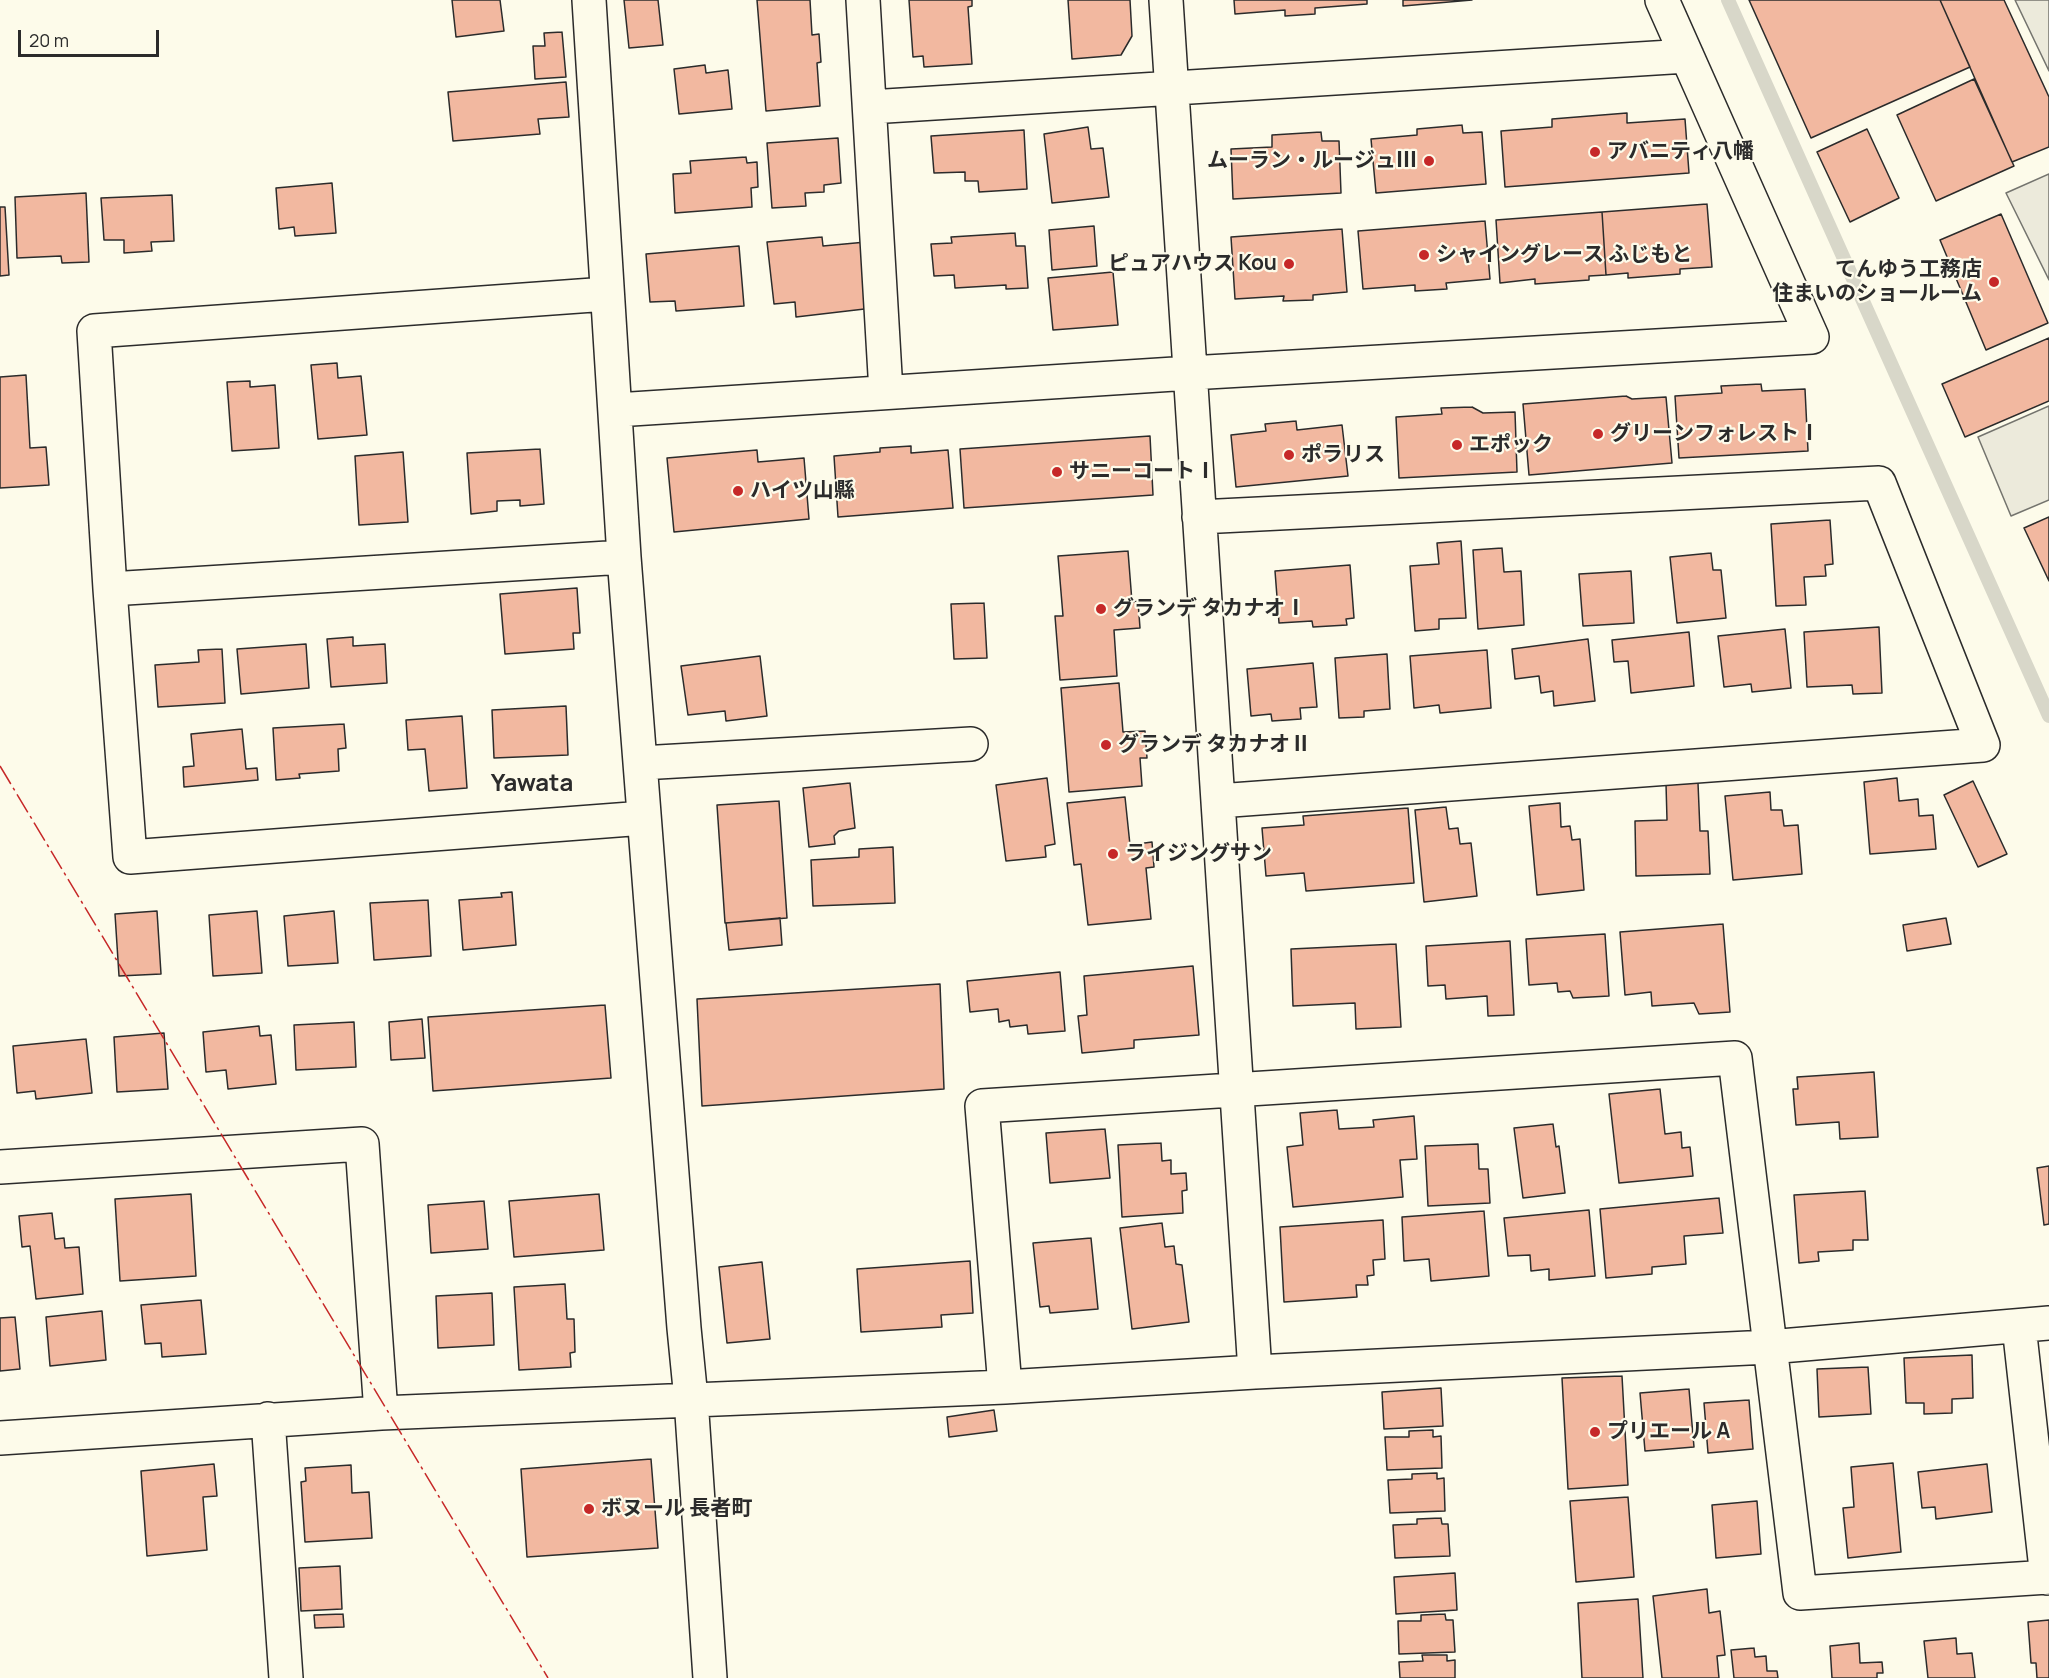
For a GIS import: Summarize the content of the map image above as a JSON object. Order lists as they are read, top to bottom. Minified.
{"districts":["Yawata"],"places":["アバニティ八幡","ムーラン・ルージュⅢ","シャイングレース ふじもと","ピュアハウス Kou","てんゆう工務店 住まいのショールーム","グリーンフォレストⅠ","エポック","ポラリス","サニーコートⅠ","ハイツ山縣","グランデ タカナオⅠ","グランデ タカナオⅡ","ライジングサン","プリエール A","ボヌール 長者町"],"scale_bar":"20 m"}
